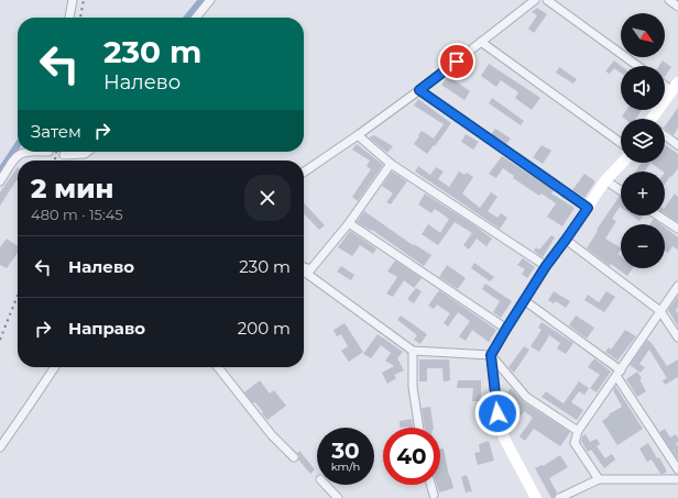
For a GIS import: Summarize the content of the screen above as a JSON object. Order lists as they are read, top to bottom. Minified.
{"north":"bottom right","page":{"map_buttons":["+","−"],"turn":["230 m","Налево"],"then":"Затем","heading":["2 мин","480 m · 15:45"],"list":[{"name":"Налево","value":"230 m"},{"name":"Направо","value":"200 m"}],"speed":"30 km/h","limit":"40"}}
